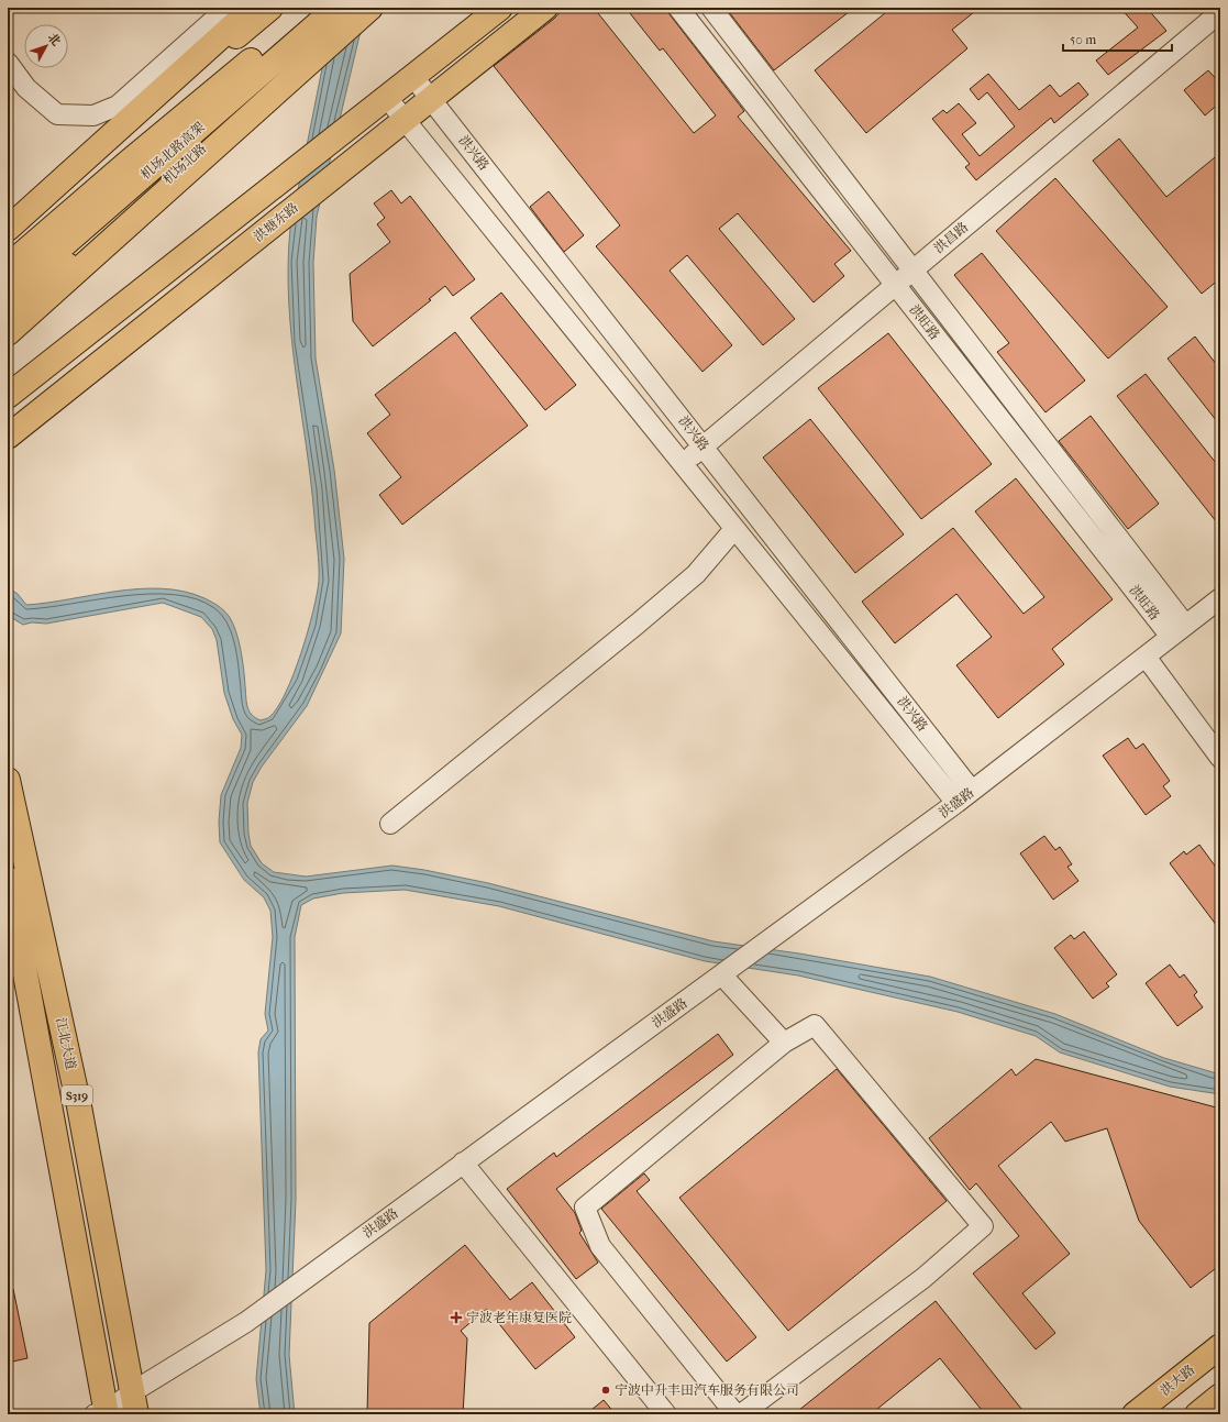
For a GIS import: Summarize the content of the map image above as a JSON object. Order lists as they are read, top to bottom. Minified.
{"streets":{"main road":["机场北路高架","机场北路","洪塘东路","江北大道","S319","洪大路"],"street":["洪兴路","洪昌路","洪旺路","洪盛路"]},"crossings":[["洪兴路","洪塘东路"],["洪兴路","洪昌路"],["洪兴路","洪盛路"],["洪昌路","洪旺路"],["洪旺路","洪盛路"],["洪盛路","江北大道"]],"places":{"health":["宁波老年康复医院"],"other":["宁波中升丰田汽车服务有限公司"]},"scale_bar":"50 m","north":"top right"}
